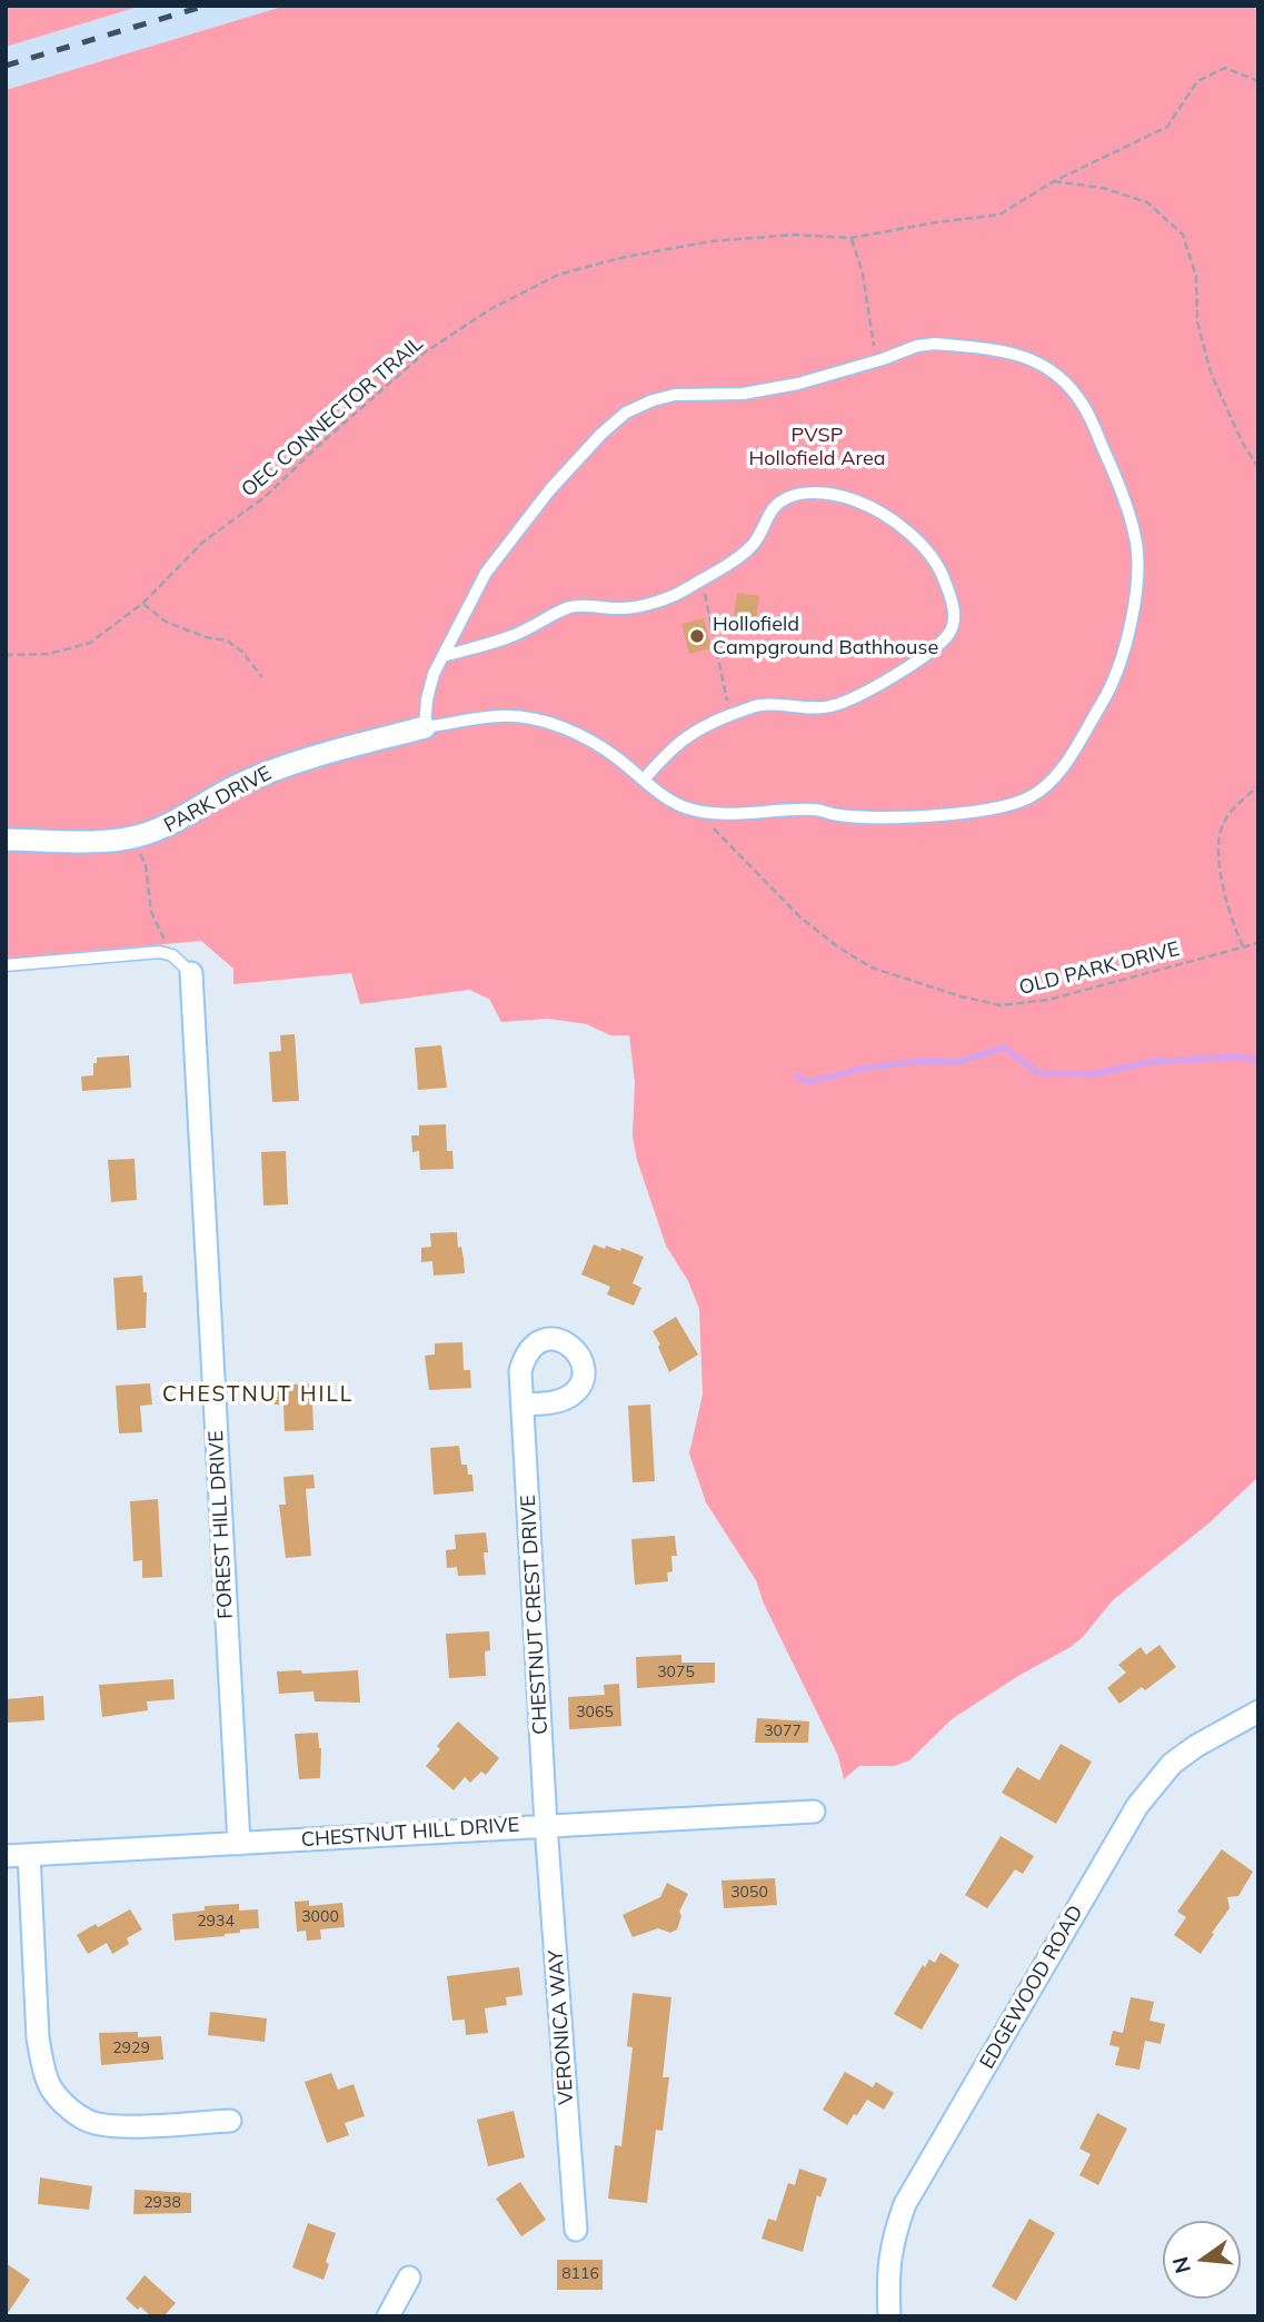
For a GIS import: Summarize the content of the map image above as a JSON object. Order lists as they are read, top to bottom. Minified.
{"streets":{"street":["PARK DRIVE","FOREST HILL DRIVE","CHESTNUT CREST DRIVE","CHESTNUT HILL DRIVE","EDGEWOOD ROAD","VERONICA WAY"],"path":["OEC CONNECTOR TRAIL","OLD PARK DRIVE"]},"crossings":[["FOREST HILL DRIVE","CHESTNUT HILL DRIVE"],["CHESTNUT CREST DRIVE","CHESTNUT HILL DRIVE"],["CHESTNUT CREST DRIVE","VERONICA WAY"],["CHESTNUT HILL DRIVE","VERONICA WAY"]],"districts":["CHESTNUT HILL"],"parks":["PVSP Hollofield Area"],"places":["Hollofield Campground Bathhouse"],"house_numbers":["3075","3065","3077","3050","3000","2934","2929","2938","8116"],"north":"left"}
